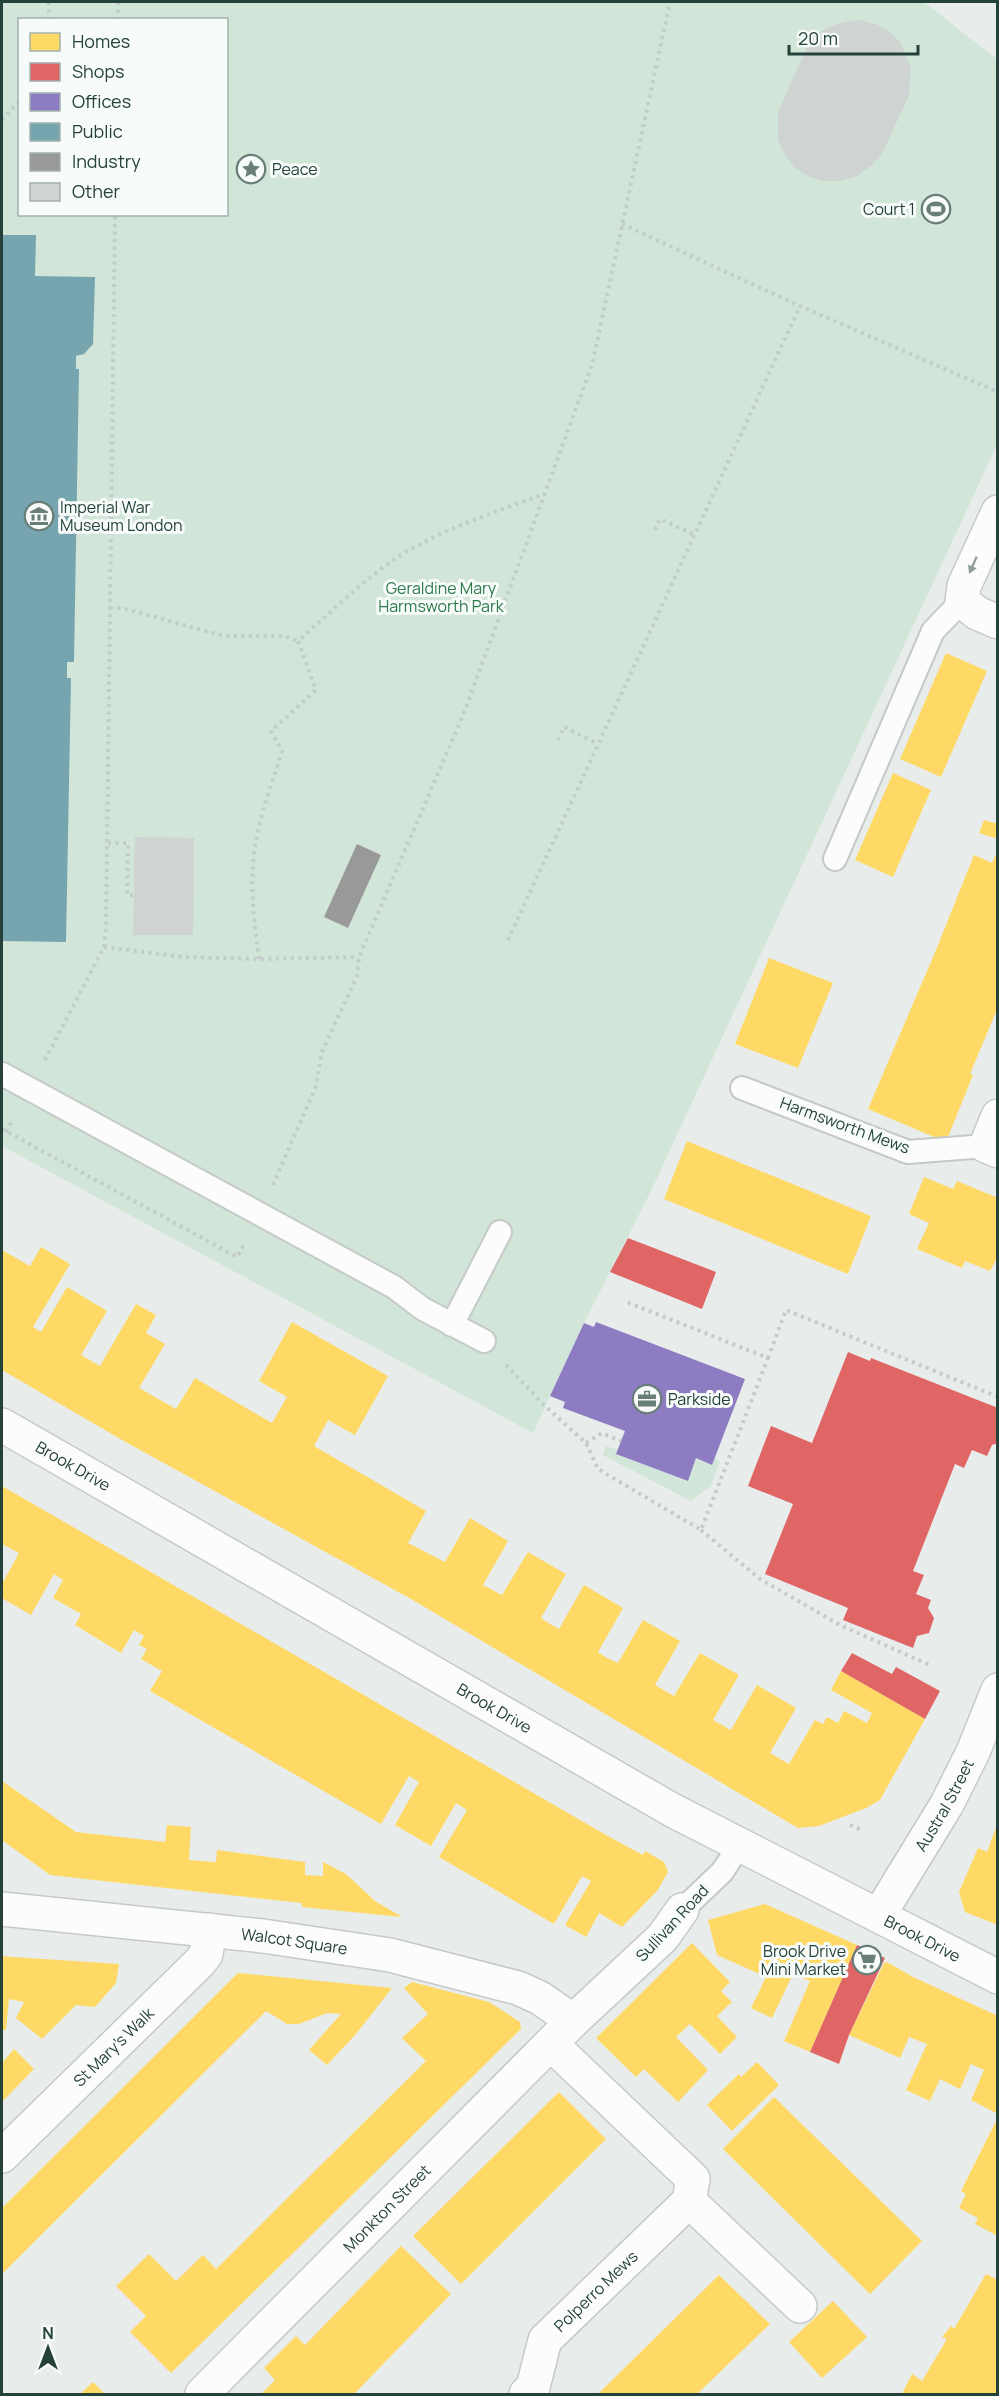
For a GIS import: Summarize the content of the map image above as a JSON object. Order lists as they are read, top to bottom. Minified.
{"streets":{"street":["Brook Drive","Austral Street","Sullivan Road","Walcot Square","St Mary's Walk","Monkton Street","Polperro Mews"],"lane":["Harmsworth Mews"]},"crossings":[["Brook Drive","Austral Street"],["Brook Drive","Sullivan Road"],["Sullivan Road","Walcot Square"],["Sullivan Road","Monkton Street"],["Walcot Square","St Mary's Walk"],["Walcot Square","Monkton Street"]],"parks":["Geraldine Mary Harmsworth Park"],"places":{"place":["Peace"],"sports":["Court 1"],"museum":["Imperial War Museum London"],"office":["Parkside"],"supermarket":["Brook Drive Mini Market"]},"legend":["Homes","Shops","Offices","Public","Industry","Other"],"scale_bar":"20 m","north":"top"}
